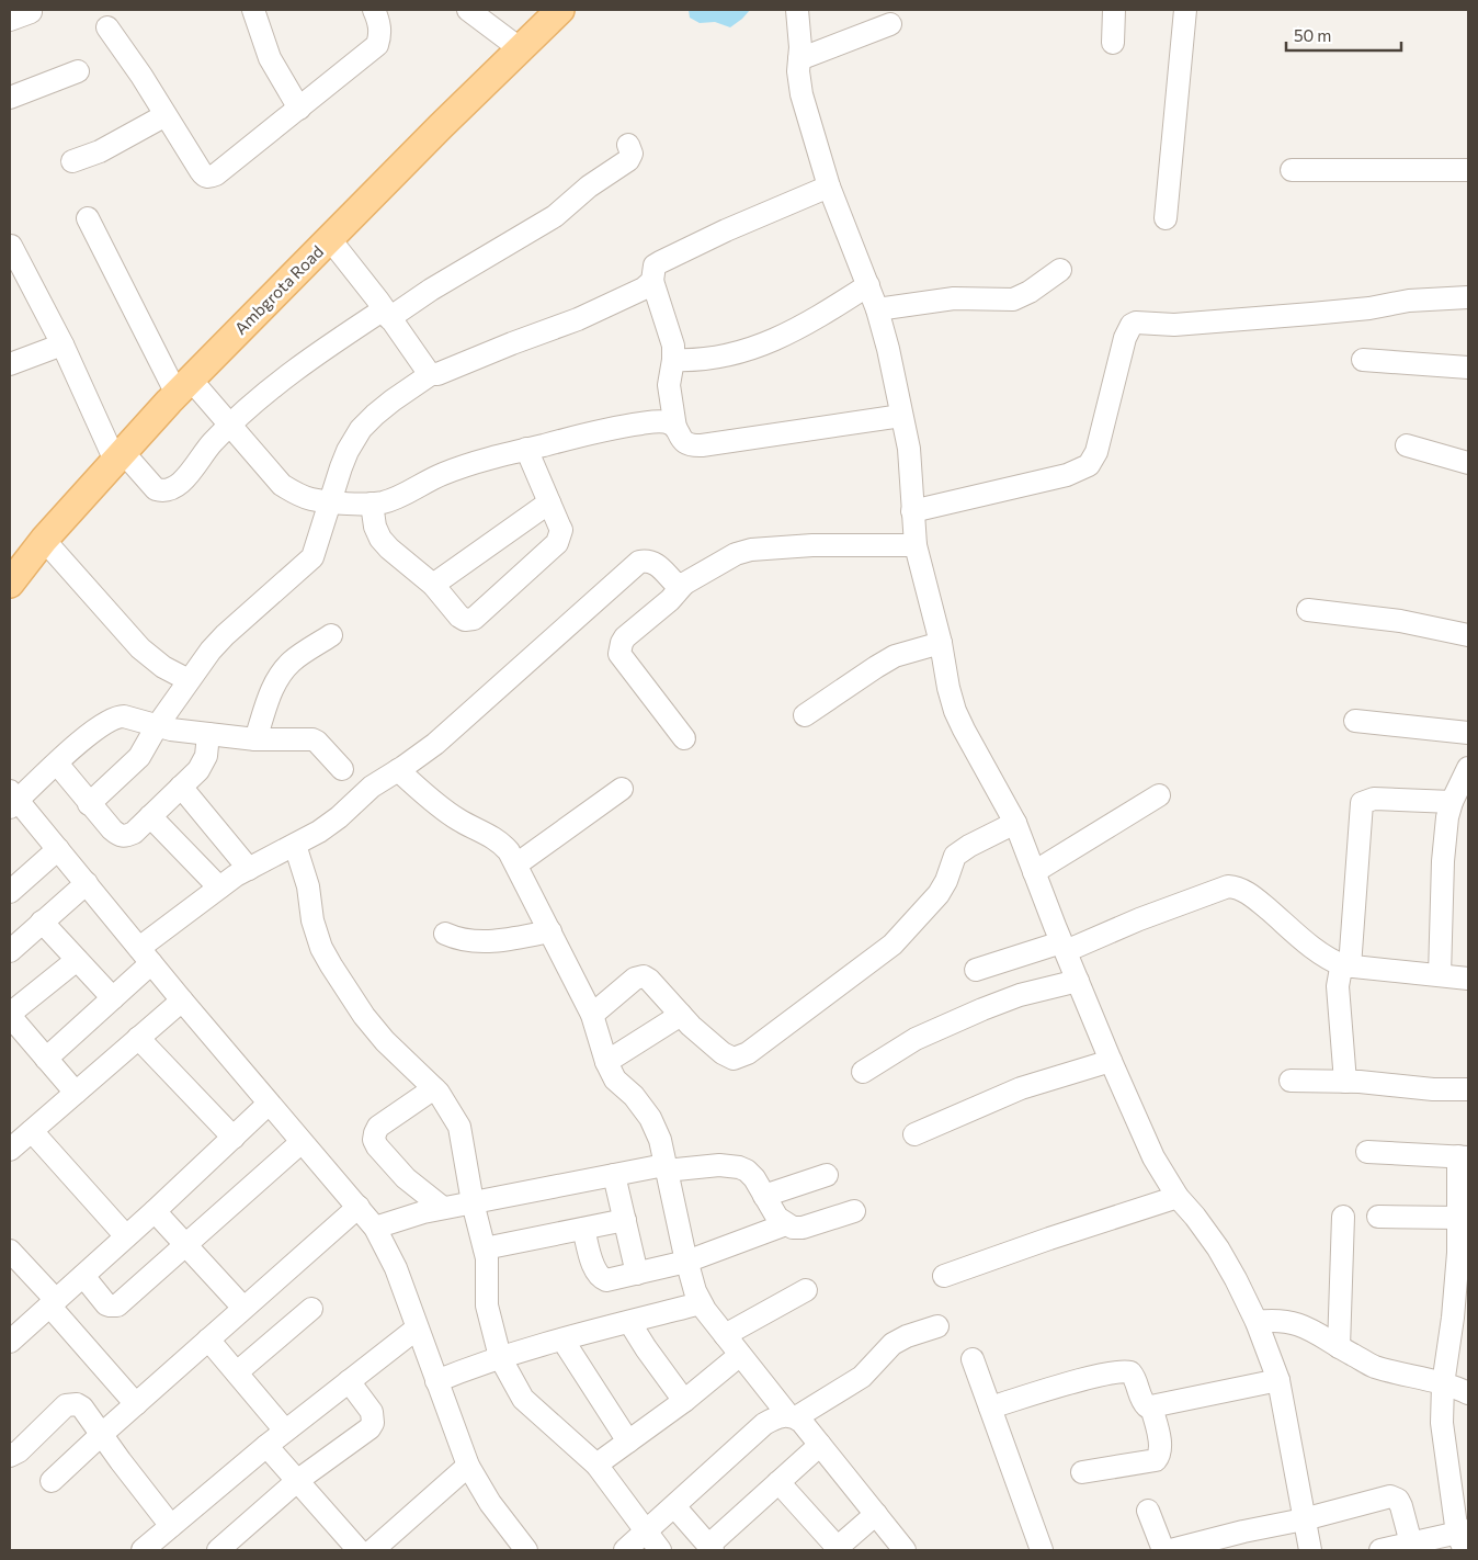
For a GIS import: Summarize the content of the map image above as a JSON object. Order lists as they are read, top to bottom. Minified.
{"streets":{"main road":["Ambgrota Road"]},"scale_bar":"50 m"}
